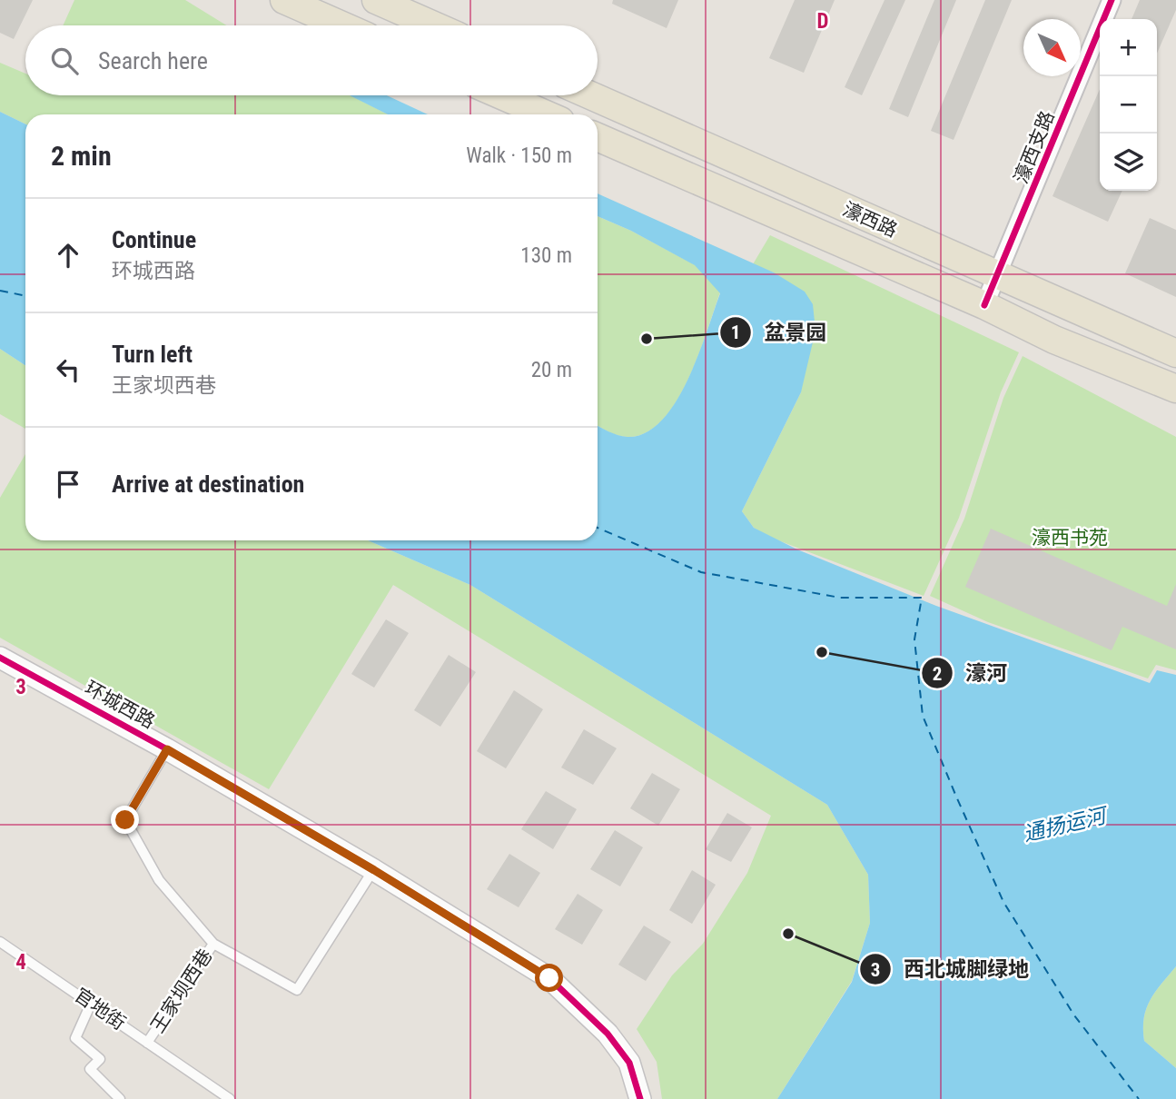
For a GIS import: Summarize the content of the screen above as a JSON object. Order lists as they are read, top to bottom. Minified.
{"streets":{"main road":["濠西路"],"street":["濠西支路","环城西路"],"lane":["王家坝西巷","官地街"]},"crossings":[["濠西支路","濠西路"],["环城西路","王家坝西巷"],["王家坝西巷","官地街"]],"water":["通扬运河"],"parks":["濠西书苑"],"places":["盆景园","濠河","西北城脚绿地"],"north":"bottom right","page":{"map_buttons":["+","−"],"search":"Search here","heading":["2 min","Walk · 150 m"],"list":[["Continue","环城西路","130 m"],["Turn left","王家坝西巷","20 m"],"Arrive at destination"]},"grid":{"columns":["D"],"rows":["3","4"]}}
